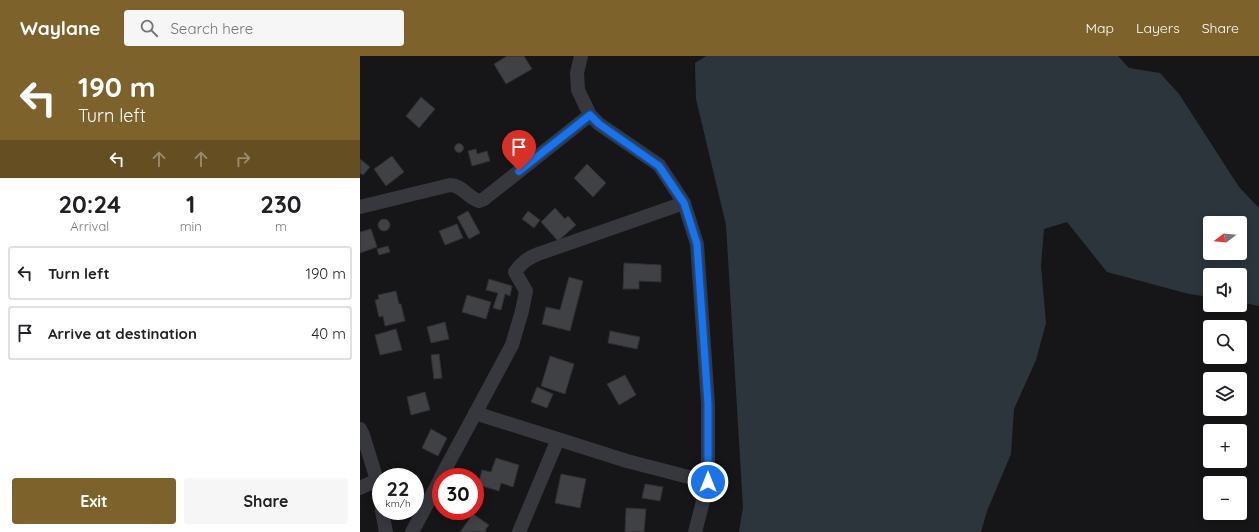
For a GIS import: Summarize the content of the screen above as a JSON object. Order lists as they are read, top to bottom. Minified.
{"north":"left","page":{"header":"Waylane","search":"Search here","nav":["Map","Layers","Share"],"turn":["190 m","Turn left"],"eta":["20:24","Arrival","1","min","230","m"],"map_buttons":["+","−"],"list":[{"name":"Turn left","value":"190 m"},{"name":"Arrive at destination","value":"40 m"}],"speed":"22 km/h","limit":"30","buttons":["Exit","Share"]}}
